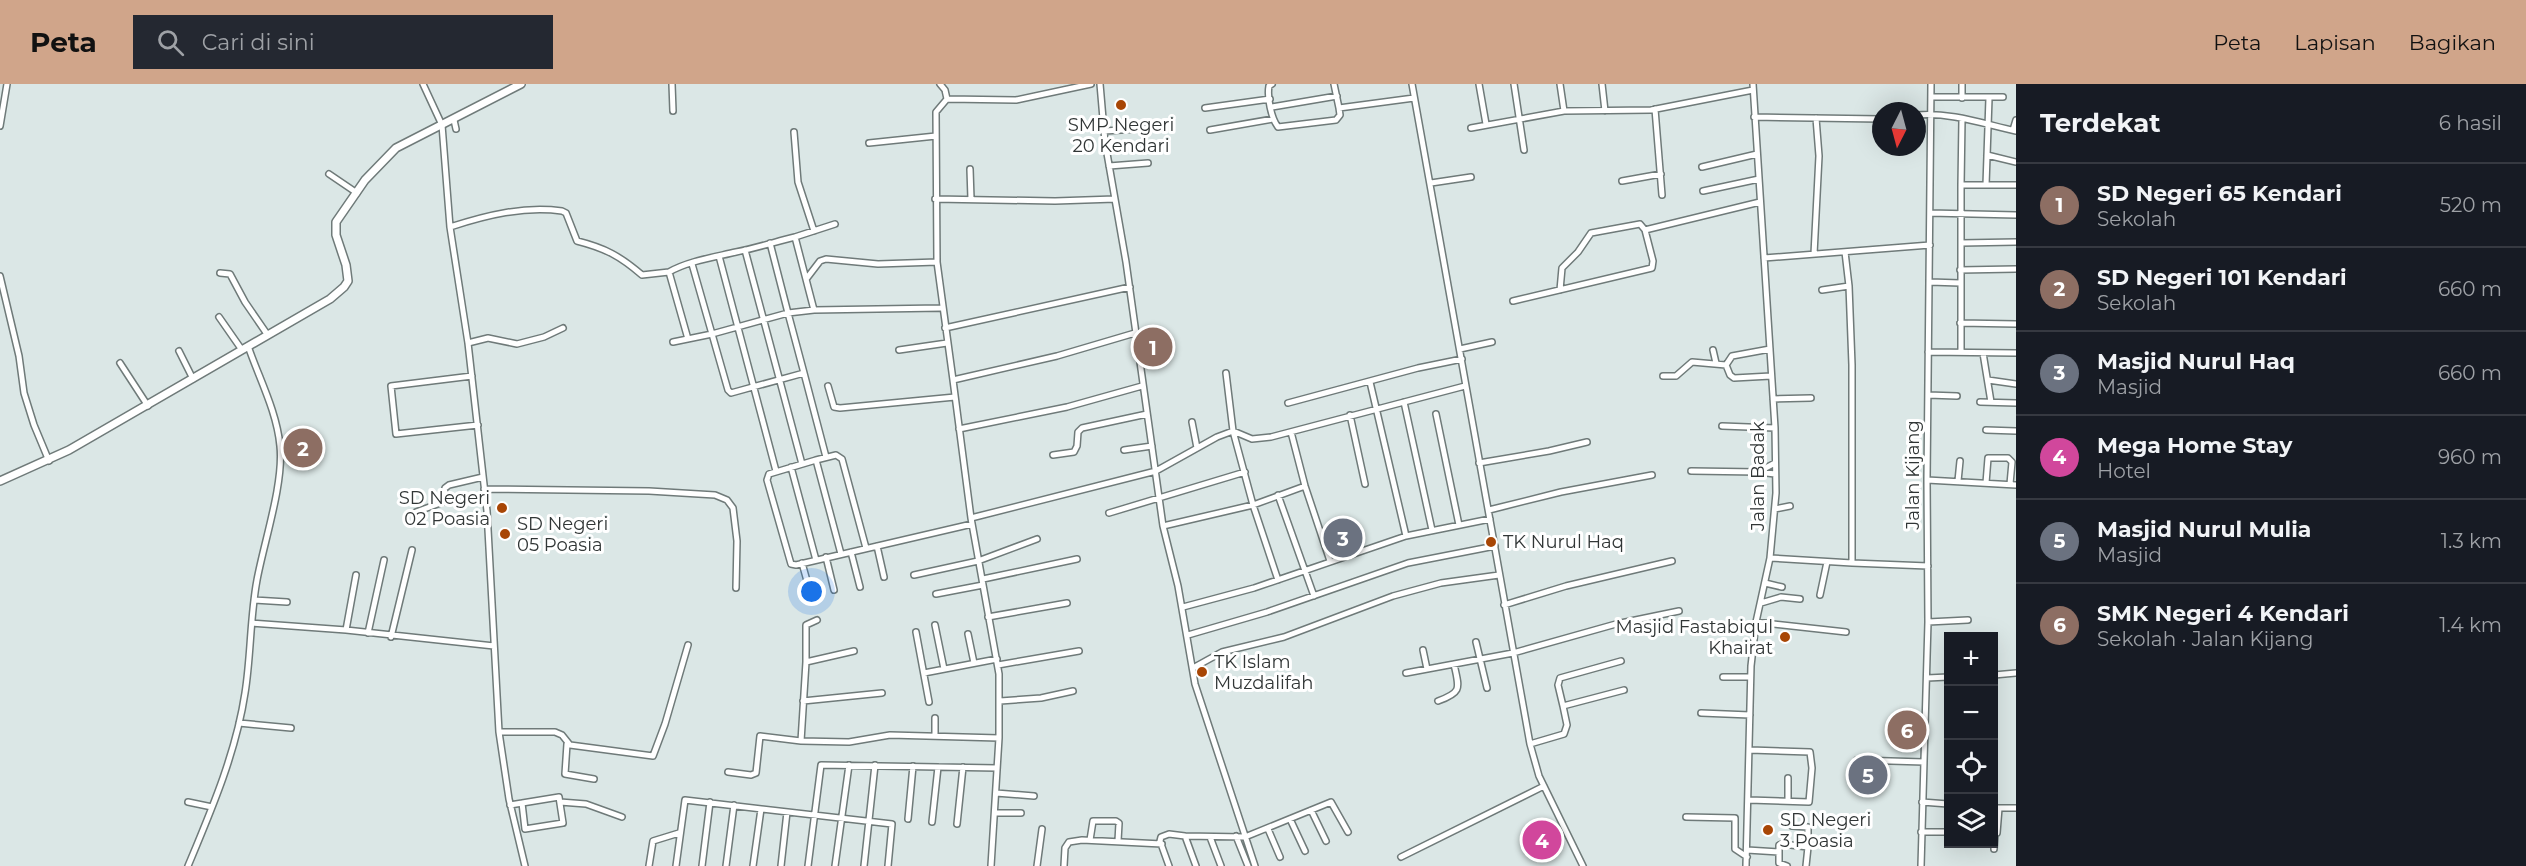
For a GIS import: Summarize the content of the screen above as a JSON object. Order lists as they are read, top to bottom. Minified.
{"streets":{"street":["Jalan Kijang","Jalan Badak"]},"places":["SMP Negeri 20 Kendari","SD Negeri 02 Poasia","SD Negeri 05 Poasia","TK Nurul Haq","Masjid Fastabiqul Khairat","TK Islam Muzdalifah","SD Negeri 3 Poasia"],"north":"bottom","page":{"header":"Peta","search":"Cari di sini","nav":["Peta","Lapisan","Bagikan"],"heading":["Terdekat","6 hasil"],"list":[{"mark":"1","name":"SD Negeri 65 Kendari","note":"Sekolah","value":"520 m"},{"mark":"2","name":"SD Negeri 101 Kendari","note":"Sekolah","value":"660 m"},{"mark":"3","name":"Masjid Nurul Haq","note":"Masjid","value":"660 m"},{"mark":"4","name":"Mega Home Stay","note":"Hotel","value":"960 m"},{"mark":"5","name":"Masjid Nurul Mulia","note":"Masjid","value":"1.3 km"},{"mark":"6","name":"SMK Negeri 4 Kendari","note":"Sekolah · Jalan Kijang","value":"1.4 km"}],"pins":["1","2","3","6","5","4"],"map_buttons":["+","−"]}}
